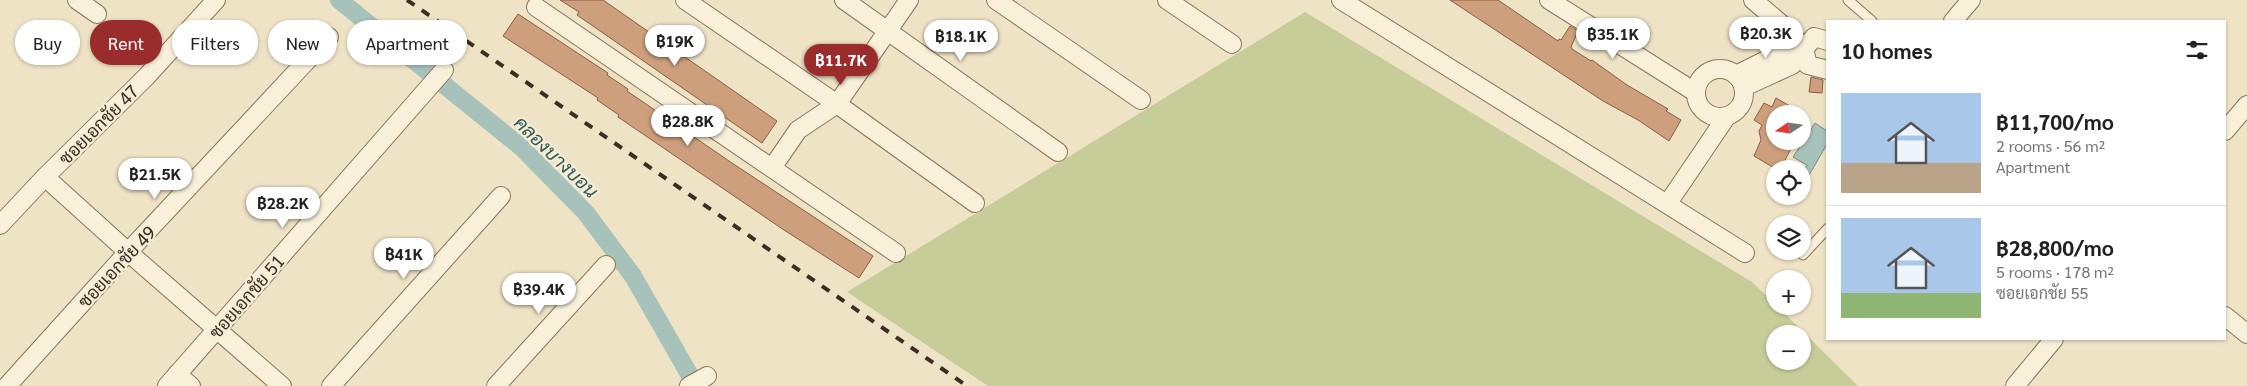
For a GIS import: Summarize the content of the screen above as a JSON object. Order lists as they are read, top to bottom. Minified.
{"streets":{"street":["ซอยเอกชัย 47","ซอยเอกชัย 49","ซอยเอกชัย 51"]},"water":["คลองบางบอน"],"north":"left","page":{"price":["฿20.3K","฿35.1K","฿18.1K","฿19K","฿11.7K","฿28.8K","฿21.5K","฿28.2K","฿41K","฿39.4K"],"chip":["Buy","Rent","Filters","New","Apartment"],"heading":"10 homes","list":[{"name":"฿11,700/mo","note":"2 rooms · 56 m² · Apartment"},{"name":"฿28,800/mo","note":"5 rooms · 178 m² · ซอยเอกชัย 55"}],"map_buttons":["+","−"]}}
